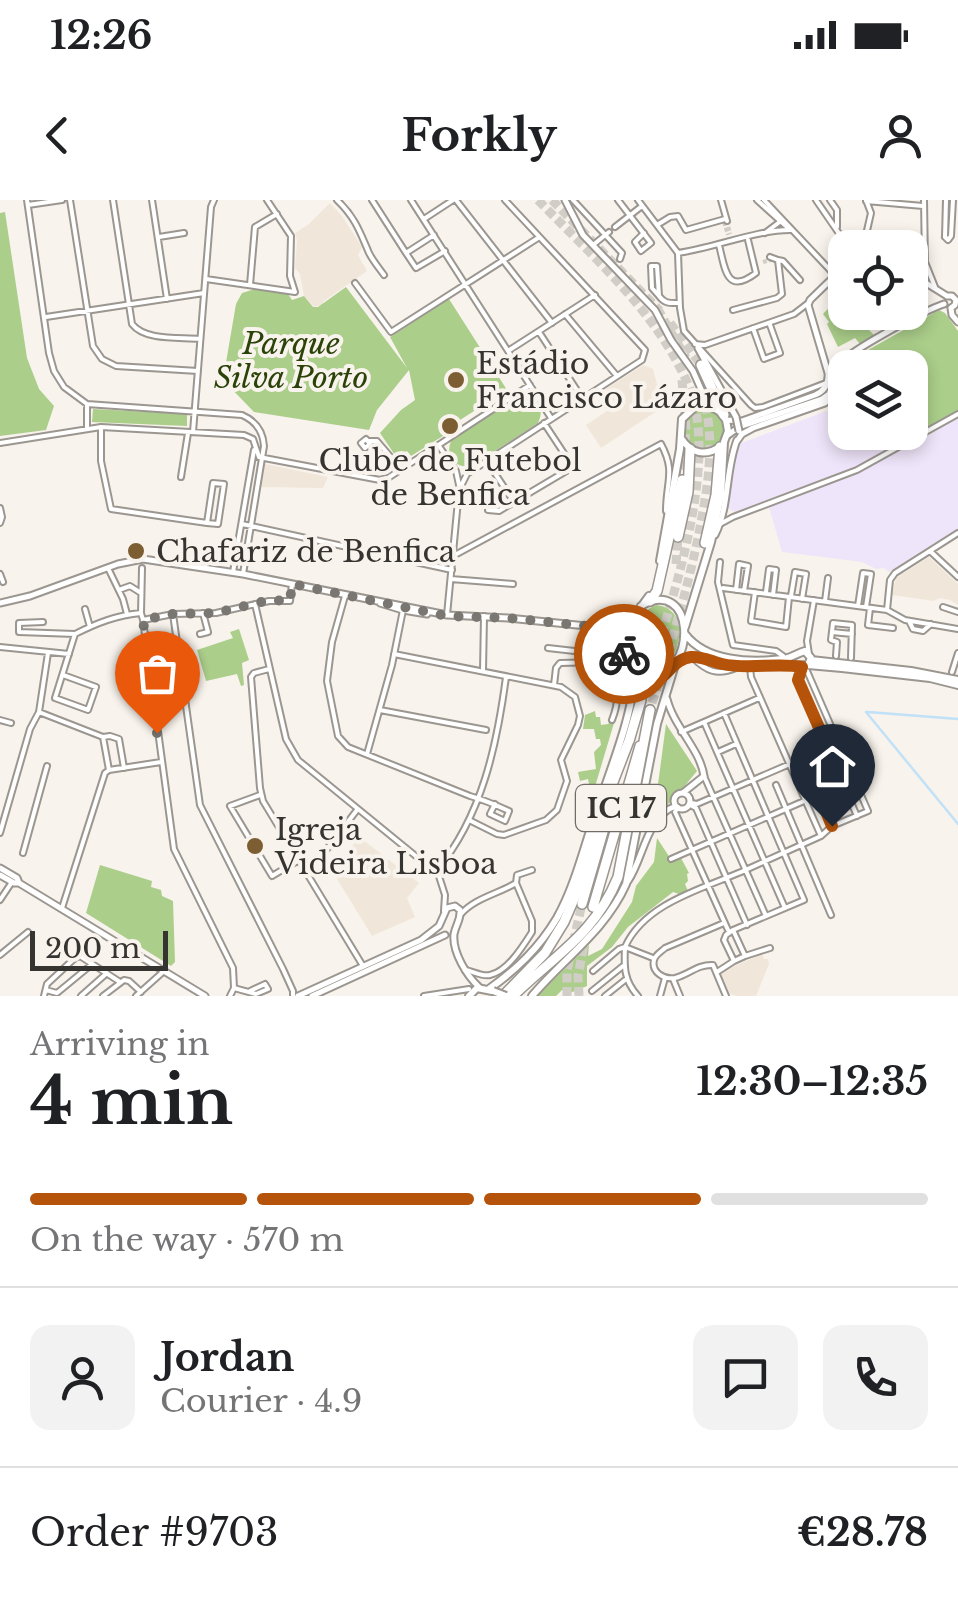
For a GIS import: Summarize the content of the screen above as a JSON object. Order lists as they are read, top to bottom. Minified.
{"streets":{"highway":["IC 17"]},"parks":["Parque Silva Porto"],"places":["Estádio Francisco Lázaro","Clube de Futebol de Benfica","Chafariz de Benfica","Igreja Videira Lisboa"],"scale_bar":"200 m","page":{"status":"12:26","header":"Forkly","scale":"200 m","heading":["4 min","Arriving in","12:30–12:35"],"panel":["Jordan","Courier · 4.9","Order #9703","€28.78"],"bar":"On the way · 570 m"}}
